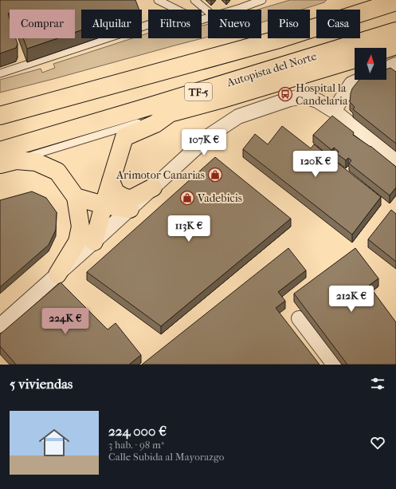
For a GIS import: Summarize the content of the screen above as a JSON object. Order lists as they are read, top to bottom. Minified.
{"streets":{"highway":["Autopista del Norte","TF-5"]},"places":{"bus stop":["Hospital la Candelaria"],"shop":["Arimotor Canarias","Vadebicis"]},"north":"top","page":{"chip":["Comprar","Alquilar","Filtros","Nuevo","Piso","Casa"],"price":["107K €","120K €","113K €","212K €","224K €"],"heading":"5 viviendas","list":[{"name":"224 000 €","note":"3 hab. · 98 m² · Calle Subida al Mayorazgo"}]}}
